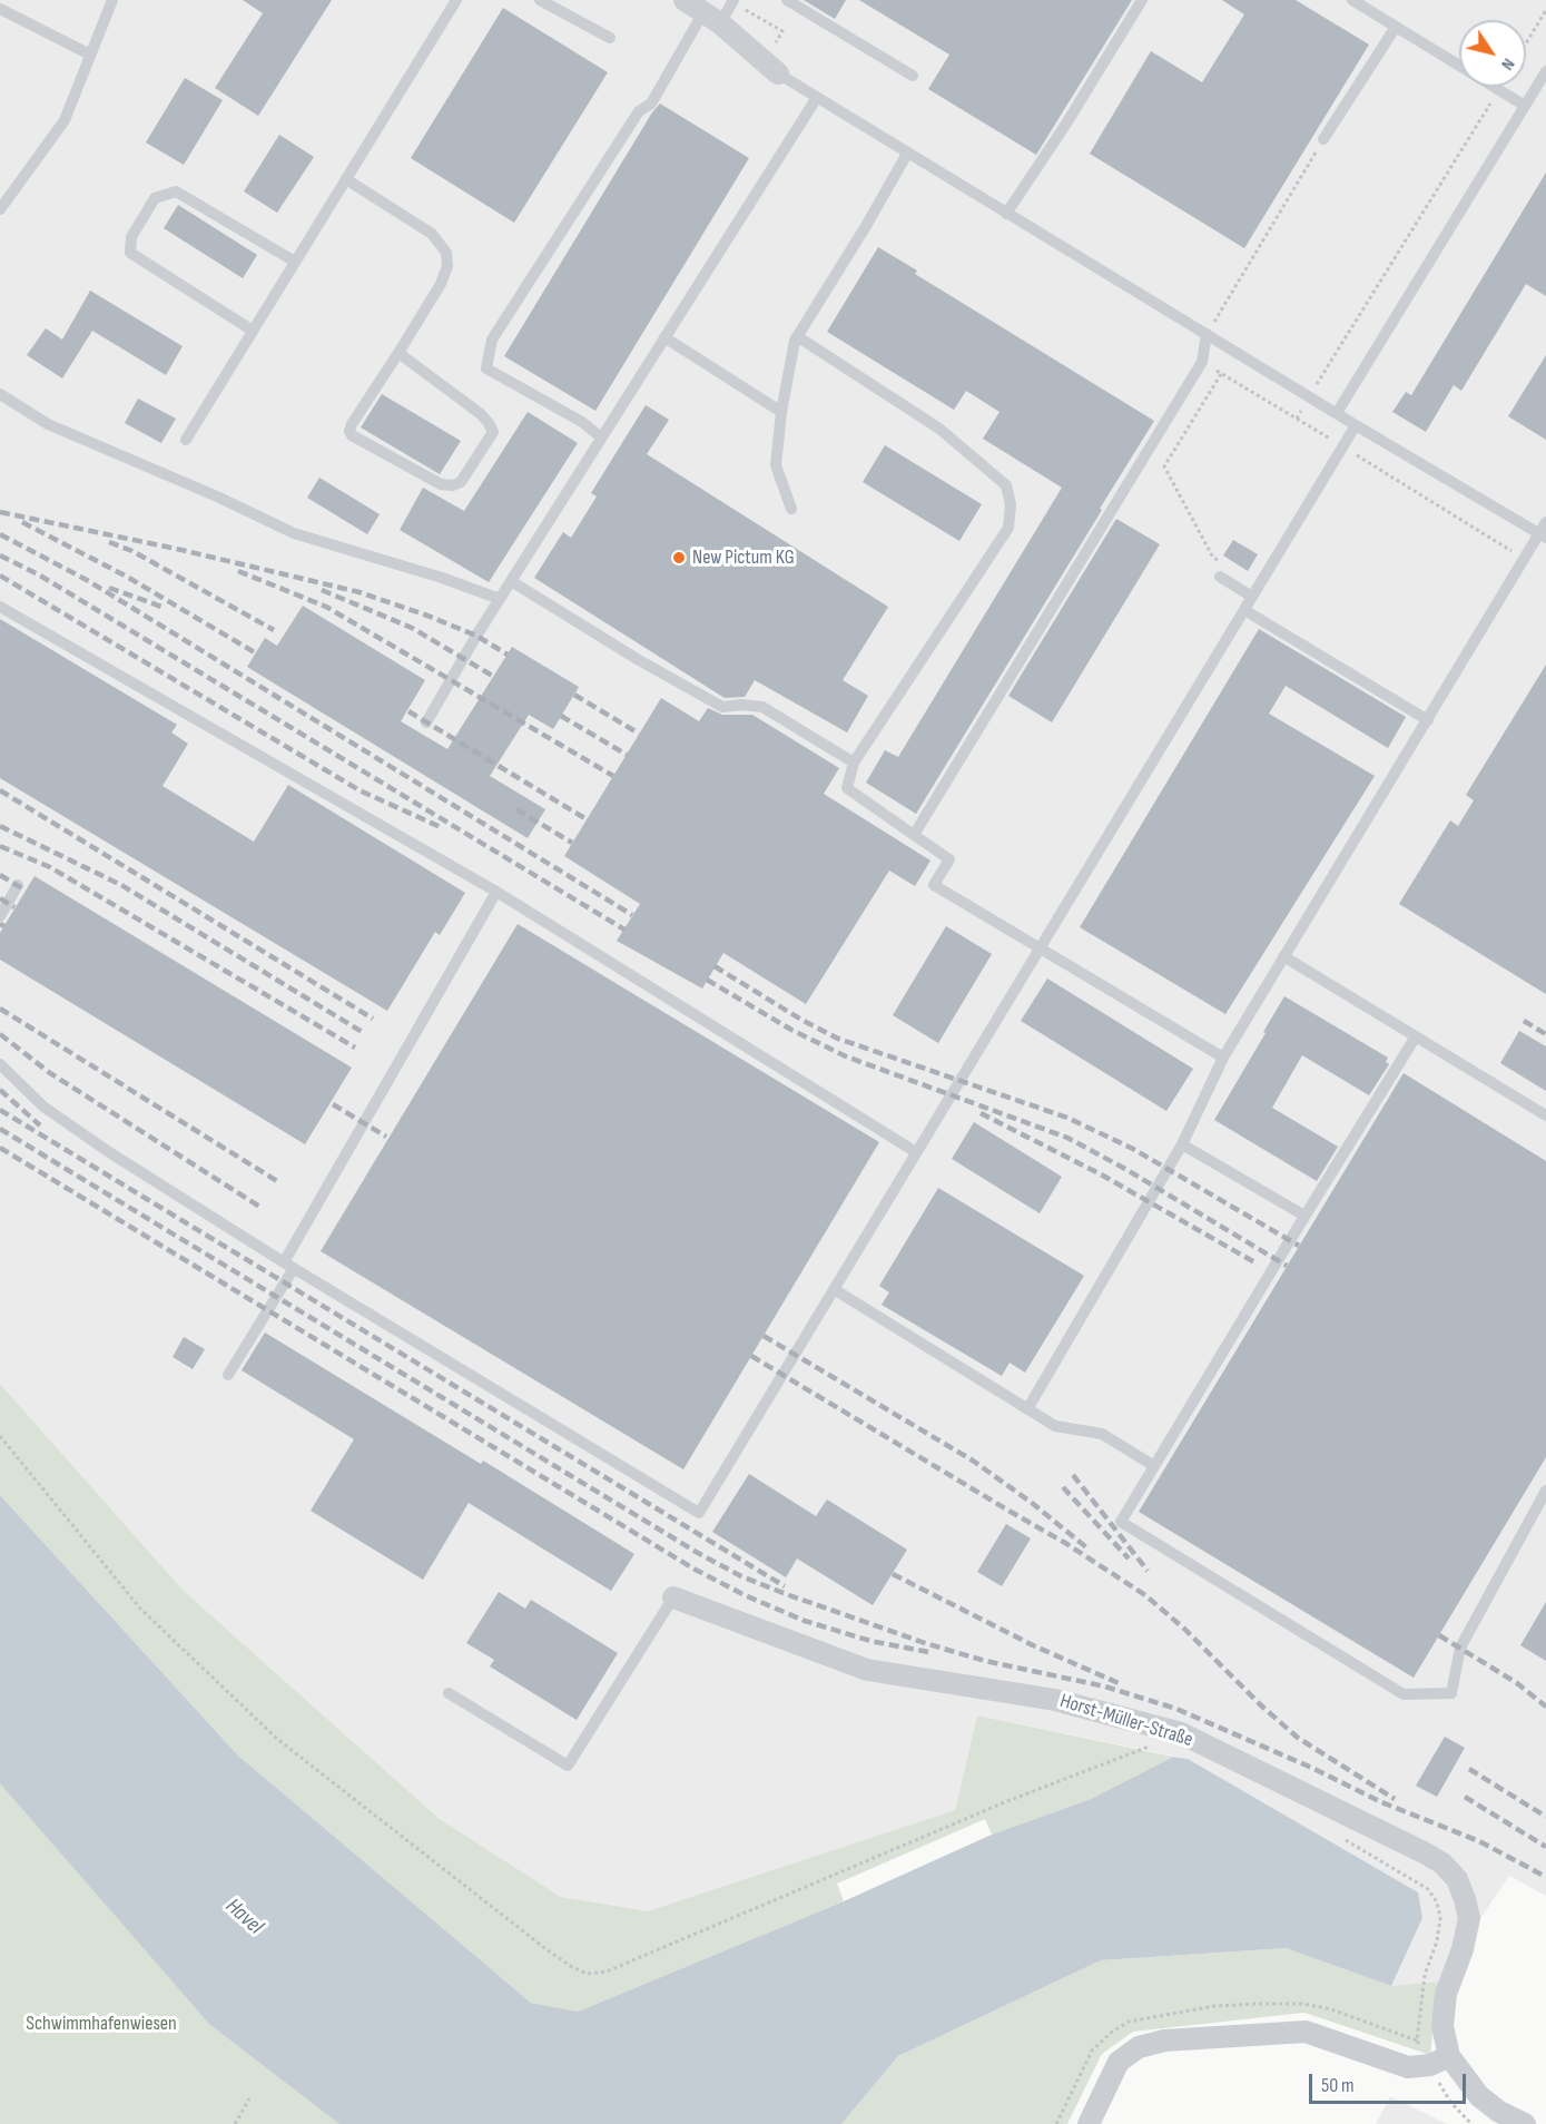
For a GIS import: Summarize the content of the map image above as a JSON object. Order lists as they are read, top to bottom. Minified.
{"streets":{"street":["Horst-Müller-Straße"]},"water":["Havel"],"parks":["Schwimmhafenwiesen"],"places":["New Pictum KG"],"scale_bar":"50 m","north":"bottom right"}
